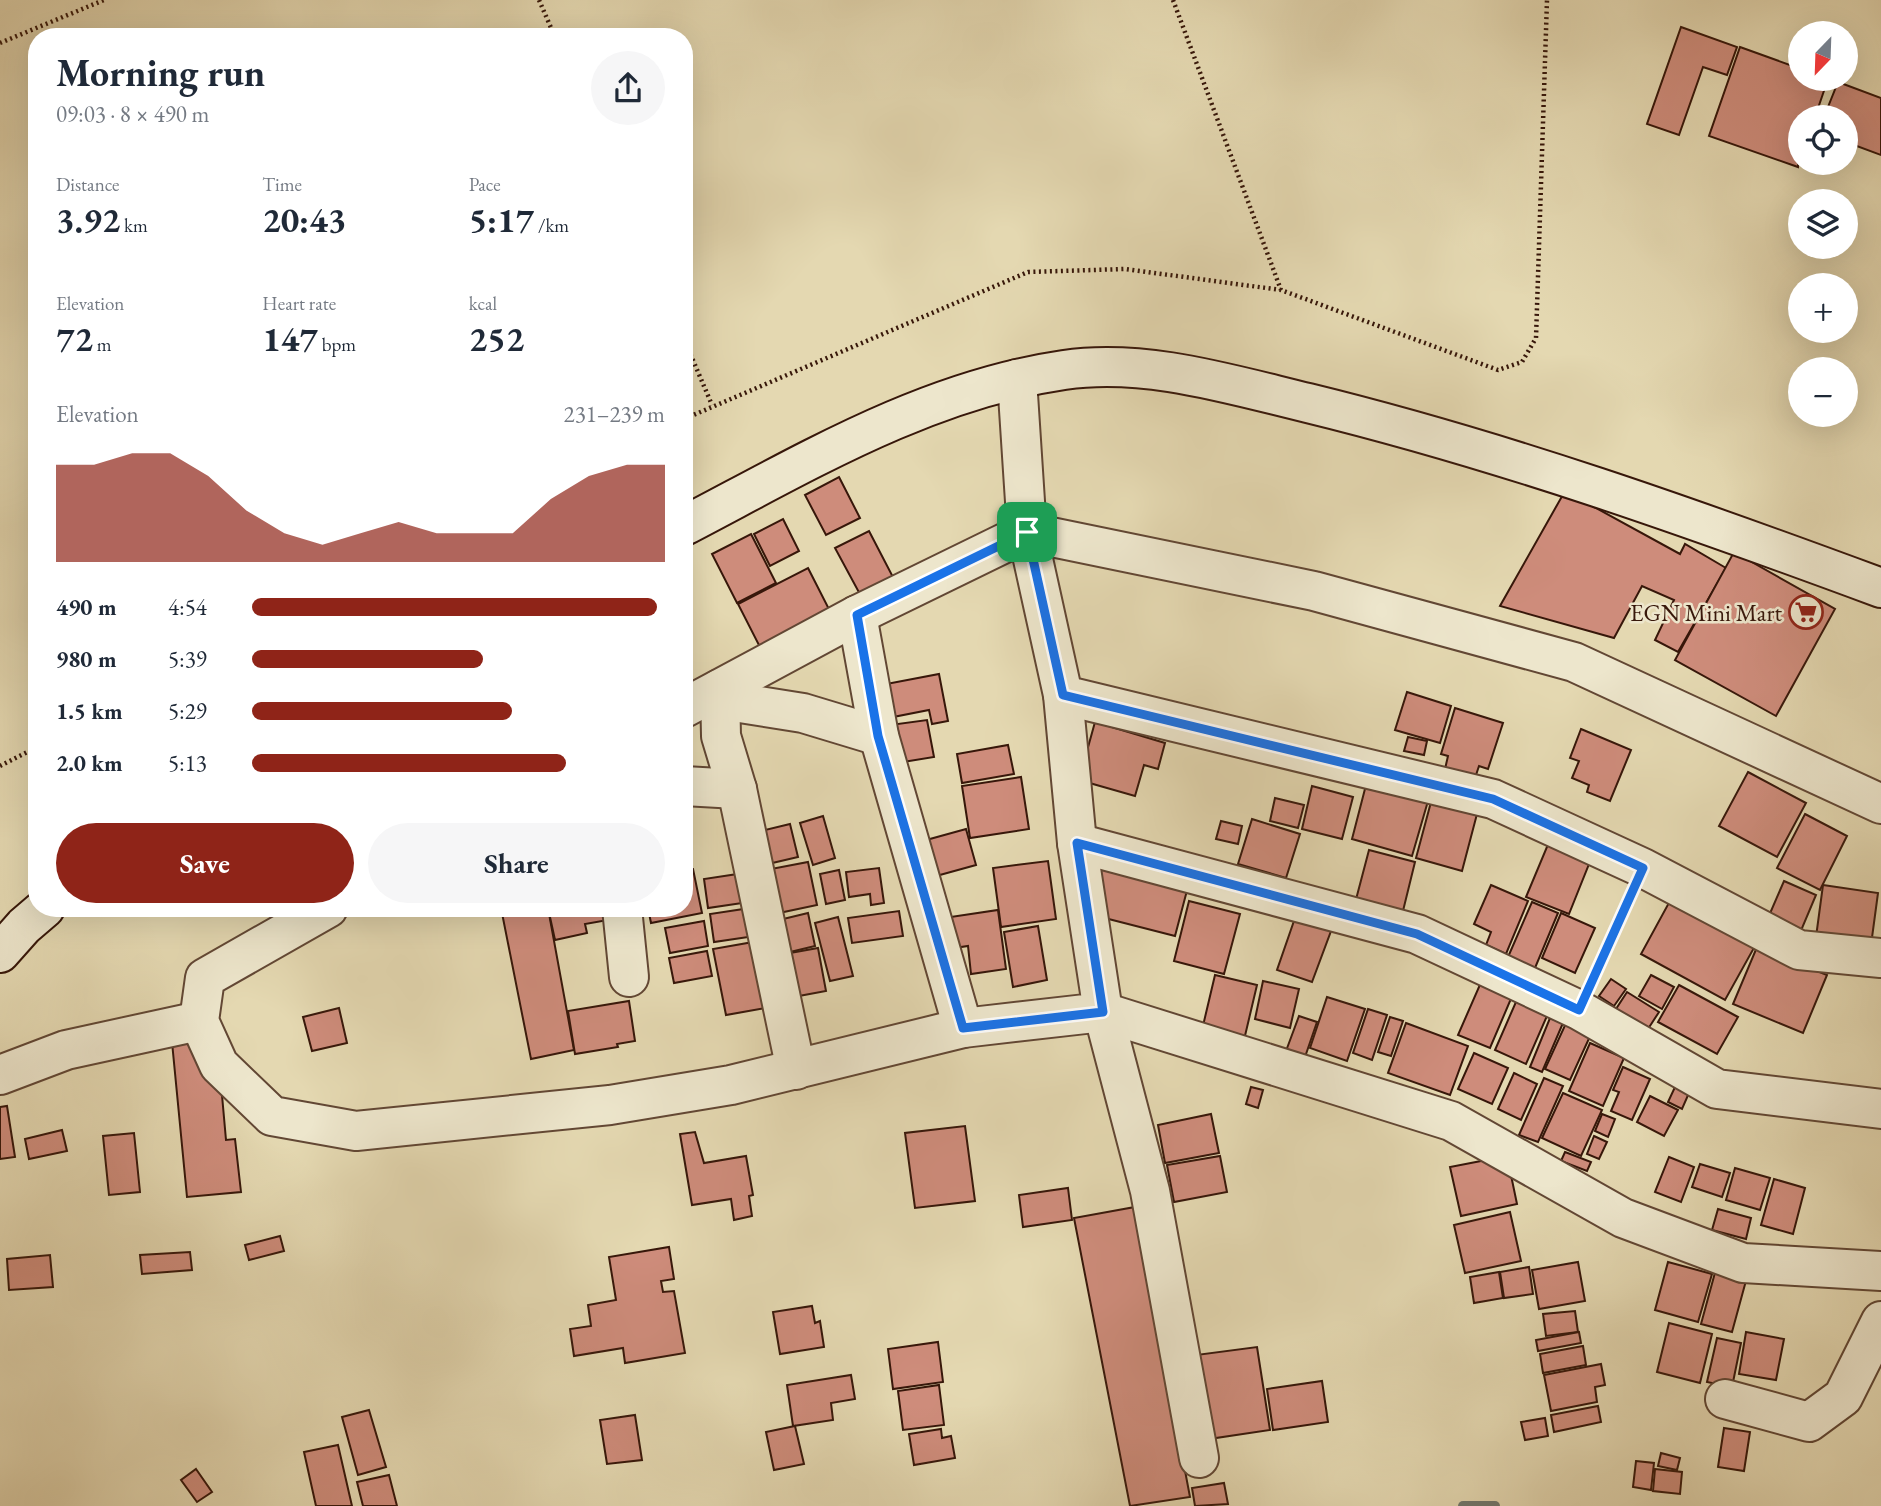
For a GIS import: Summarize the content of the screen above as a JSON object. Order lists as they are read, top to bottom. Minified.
{"places":{"supermarket":["EGN Mini Mart"]},"north":"bottom left","page":{"map_buttons":["+","−"],"heading":["Morning run","09:03 · 8 × 490 m"],"stats":[["Distance","3.92 km"],["Time","20:43"],["Pace","5:17 /km"],["Elevation","72 m"],["Heart rate","147 bpm"],["kcal","252"]],"chart":["Elevation","231–239 m"],"list":[{"name":"490 m","note":"4:54"},{"name":"980 m","note":"5:39"},{"name":"1.5 km","note":"5:29"},{"name":"2.0 km","note":"5:13"}],"buttons":["Save","Share"]}}
